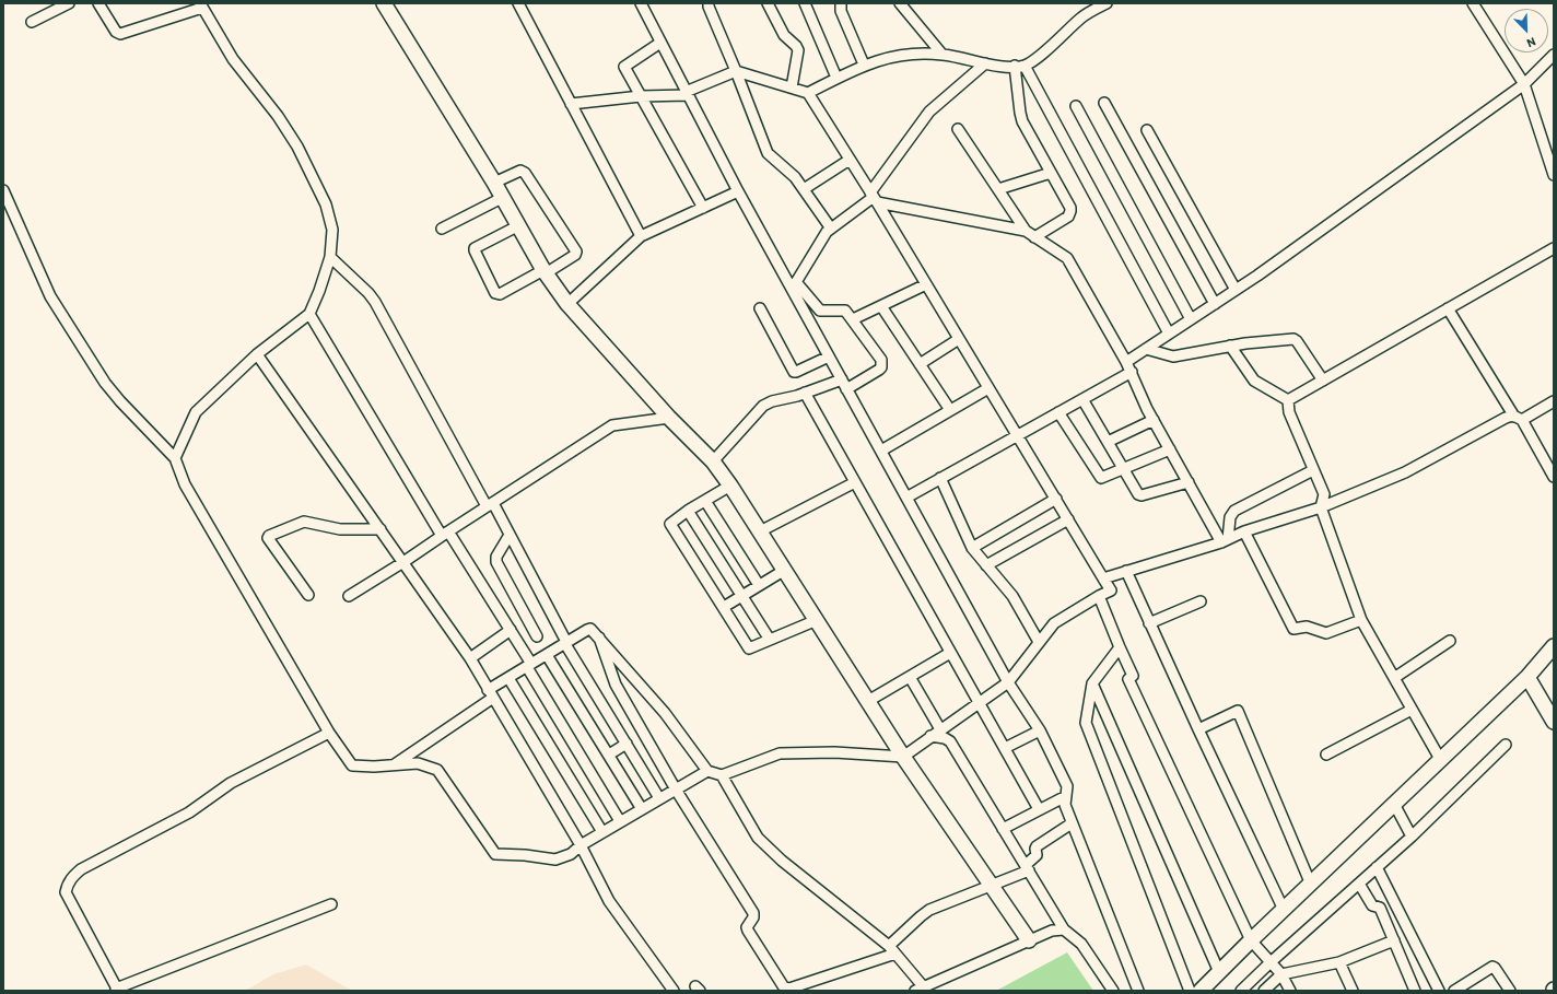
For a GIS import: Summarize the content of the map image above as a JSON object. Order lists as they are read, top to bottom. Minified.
{"north":"bottom right"}
